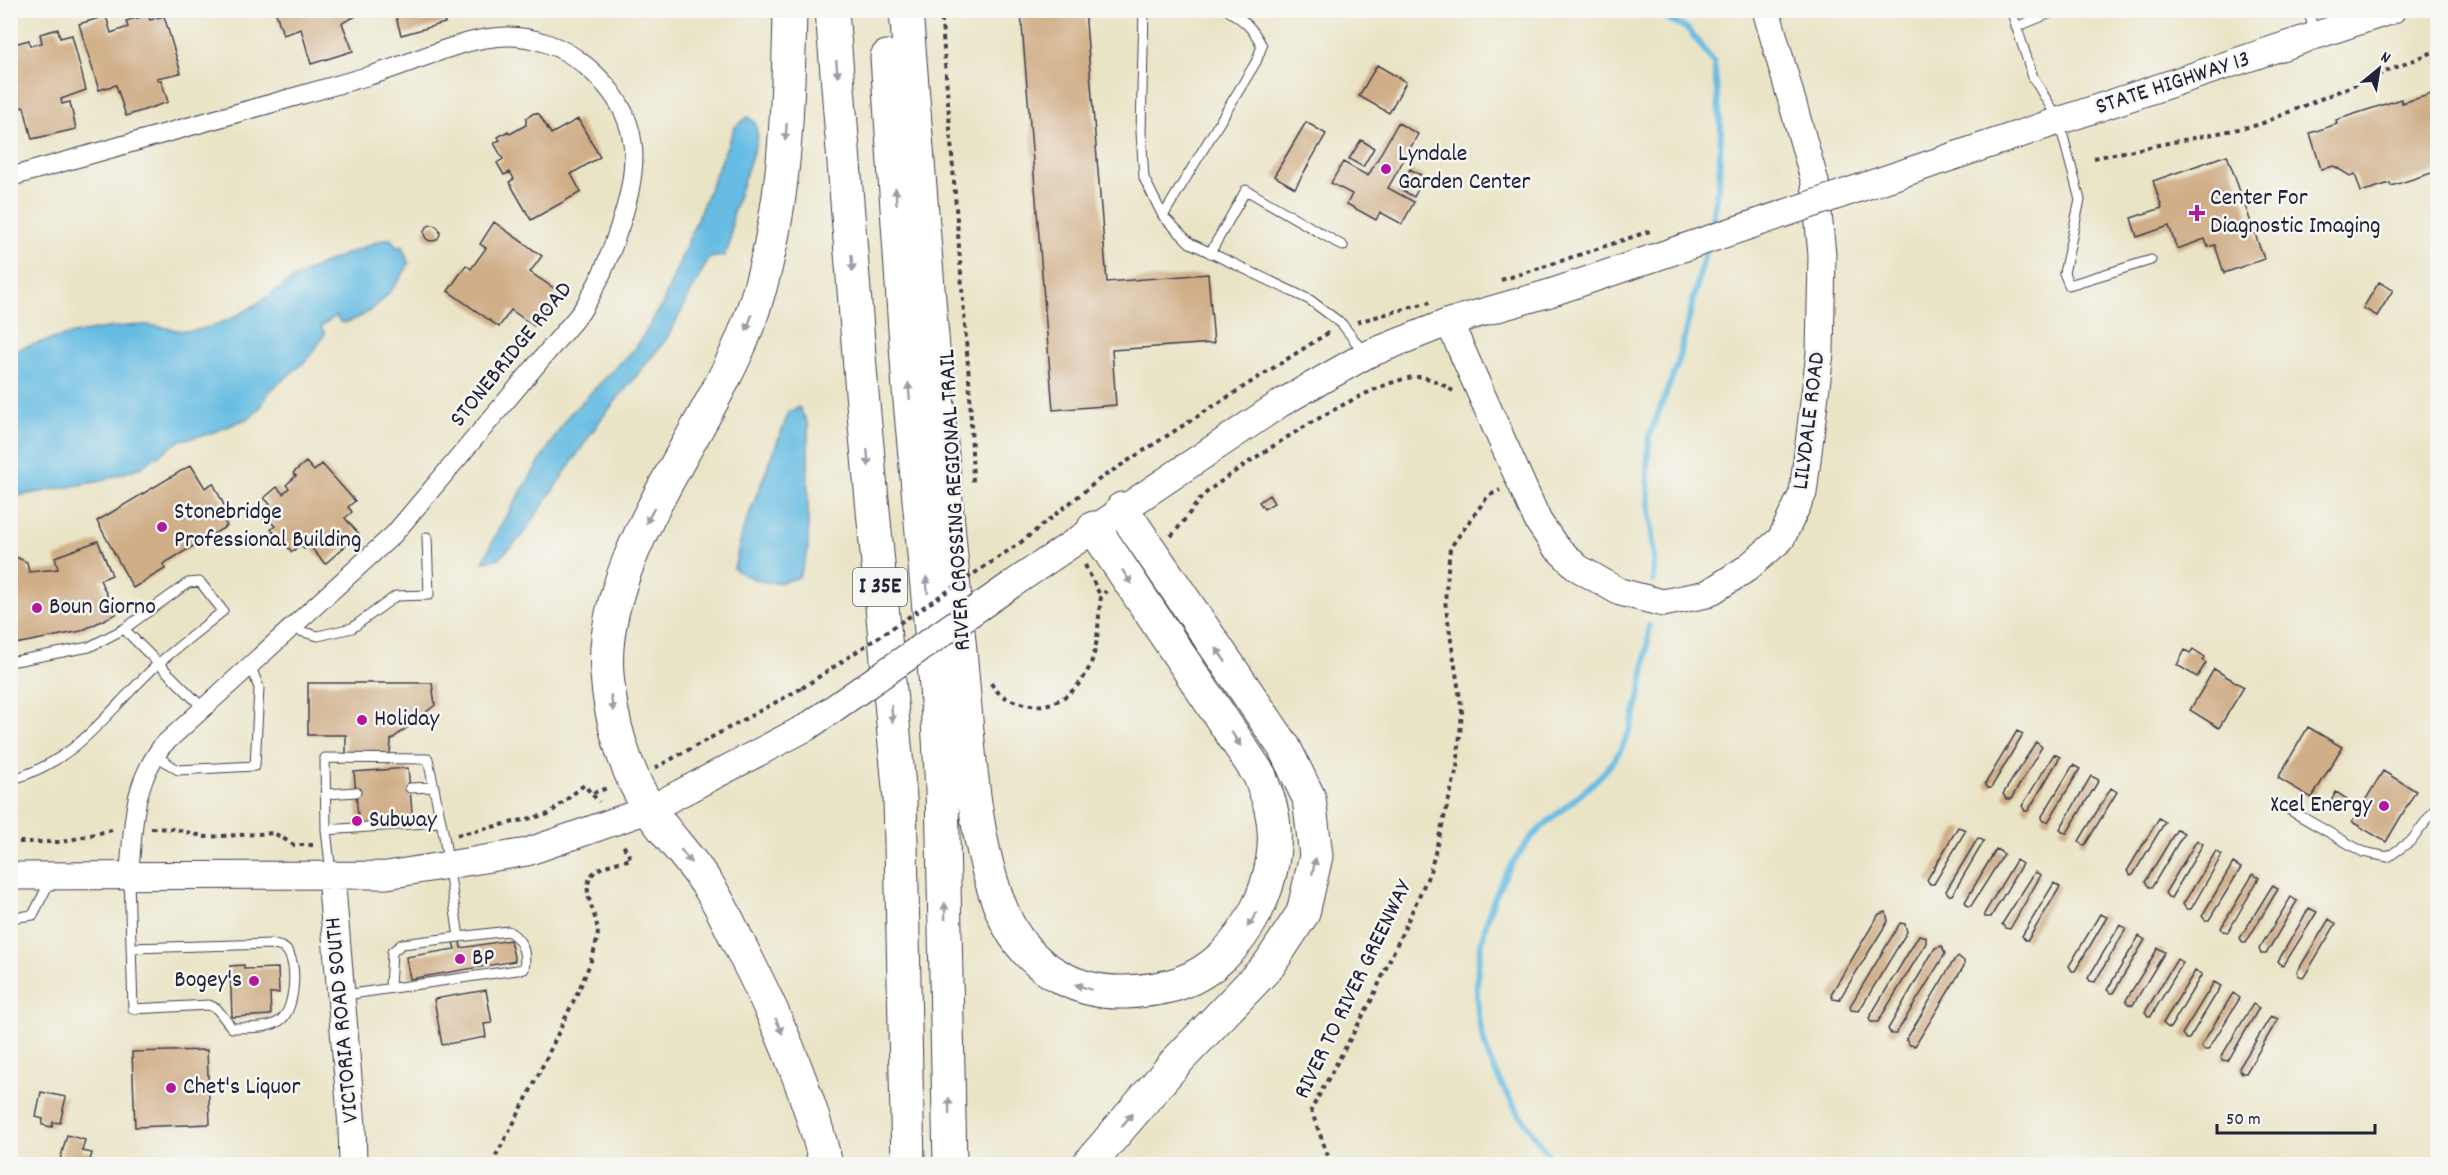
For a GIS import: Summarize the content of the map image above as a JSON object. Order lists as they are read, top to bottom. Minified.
{"streets":{"highway":["I 35E"],"street":["STATE HIGHWAY 13","STONEBRIDGE ROAD","LILYDALE ROAD","VICTORIA ROAD SOUTH"],"path":["RIVER CROSSING REGIONAL TRAIL","RIVER TO RIVER GREENWAY"]},"crossings":[["STATE HIGHWAY 13","STONEBRIDGE ROAD"],["STATE HIGHWAY 13","LILYDALE ROAD"],["STATE HIGHWAY 13","VICTORIA ROAD SOUTH"]],"places":{"other":["Lyndale Garden Center","Stonebridge Professional Building","Boun Giorno","Holiday","Xcel Energy","Subway","BP","Bogey's","Chet's Liquor"],"health":["Center For Diagnostic Imaging"]},"scale_bar":"50 m","north":"top right"}
